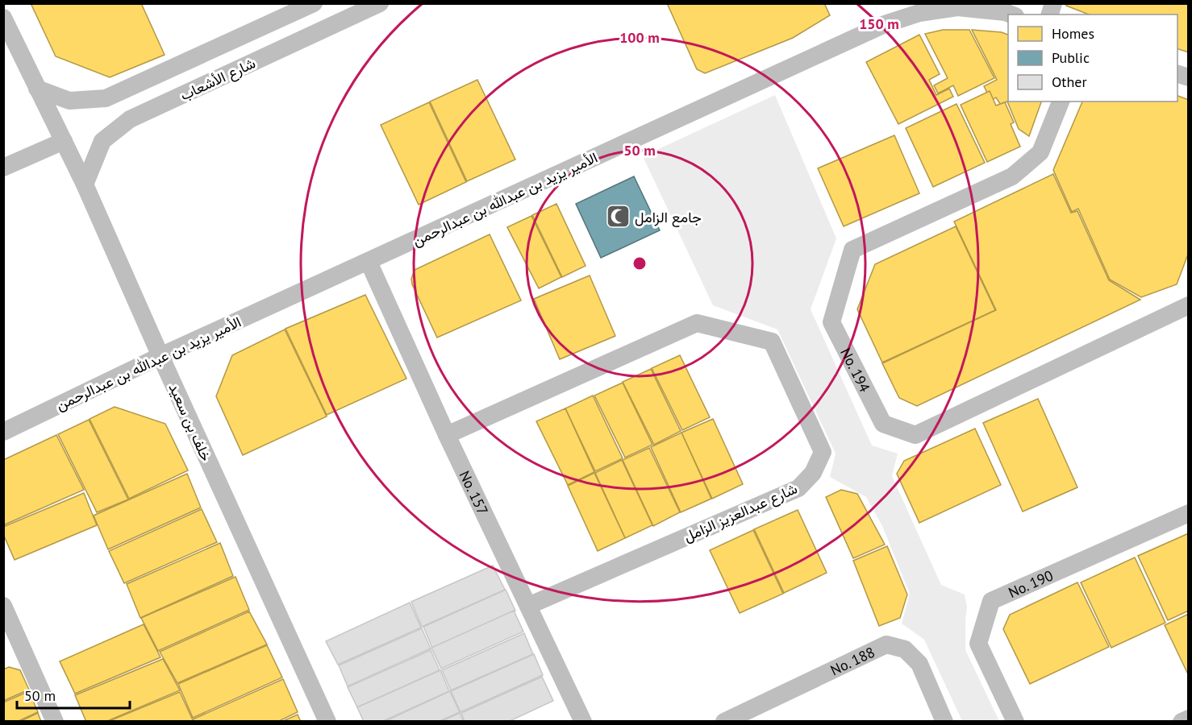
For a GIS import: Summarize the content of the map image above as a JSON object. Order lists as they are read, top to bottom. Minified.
{"streets":{"street":["شارع الأشعاب","الأمير يزيد بن عبدالله بن عبدالرحمن","No. 194","خلف بن سعيد","No. 157","شارع عبدالعزيز الزامل","No. 190","No. 188"]},"crossings":[["شارع الأشعاب","خلف بن سعيد"],["الأمير يزيد بن عبدالله بن عبدالرحمن","خلف بن سعيد"],["الأمير يزيد بن عبدالله بن عبدالرحمن","No. 157"],["No. 157","شارع عبدالعزيز الزامل"]],"places":{"mosque":["جامع الزامل"]},"legend":["Homes","Public","Other"],"scale_bar":"50 m","rings":["150 m","100 m","50 m"]}
